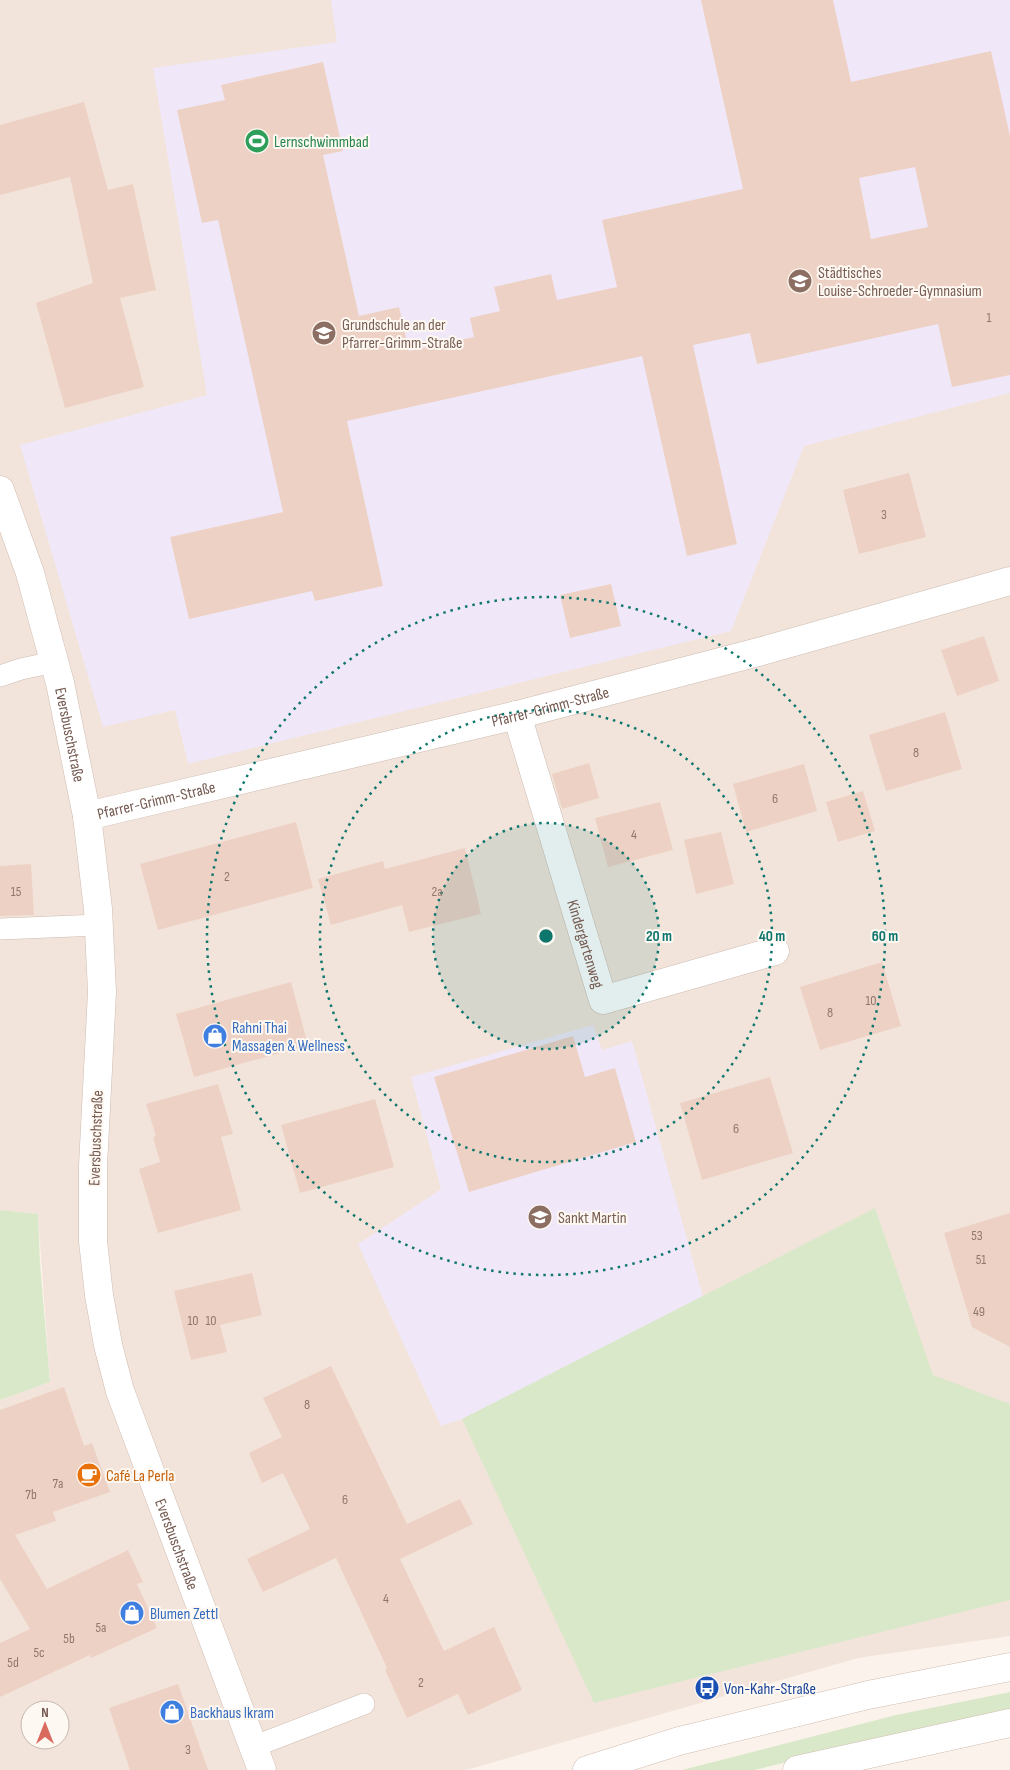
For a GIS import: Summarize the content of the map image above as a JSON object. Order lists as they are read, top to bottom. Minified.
{"streets":{"main road":["Pfarrer-Grimm-Straße","Eversbuschstraße","Kindergartenweg"]},"crossings":[["Pfarrer-Grimm-Straße","Eversbuschstraße"],["Pfarrer-Grimm-Straße","Kindergartenweg"]],"places":{"sports":["Lernschwimmbad"],"school or university":["Städtisches Louise-Schroeder-Gymnasium","Grundschule an der Pfarrer-Grimm-Straße","Sankt Martin"],"shop":["Rahni Thai Massagen & Wellness","Blumen Zettl","Backhaus Ikram"],"cafe":["Café La Perla"],"bus stop":["Von-Kahr-Straße"]},"house_numbers":["1","3","8","6","4","2","15","2a","10","8","6","53","51","49","10","10","8","7a","7b","6","4","5a","5b","5c","5d","2","3"],"north":"top","rings":["20 m","40 m","60 m"]}
